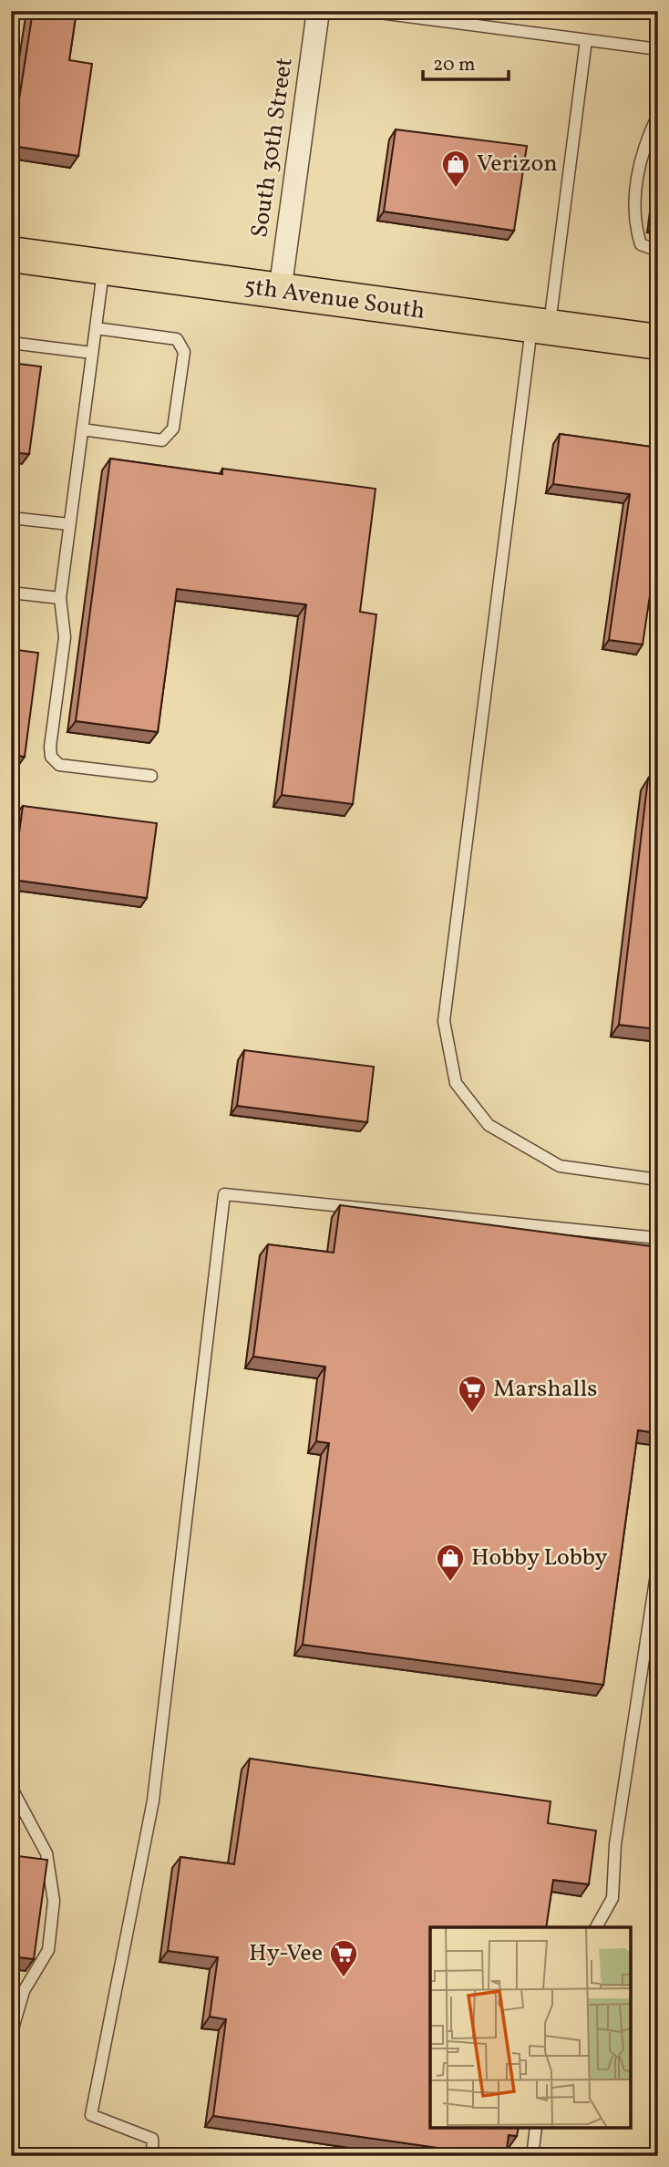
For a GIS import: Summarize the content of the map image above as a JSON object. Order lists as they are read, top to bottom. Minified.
{"streets":{"main road":["5th Avenue South"],"street":["South 30th Street"]},"crossings":[["South 30th Street","5th Avenue South"]],"places":{"shop":["Verizon","Hobby Lobby"],"supermarket":["Marshalls","Hy-Vee"]},"scale_bar":"20 m"}
